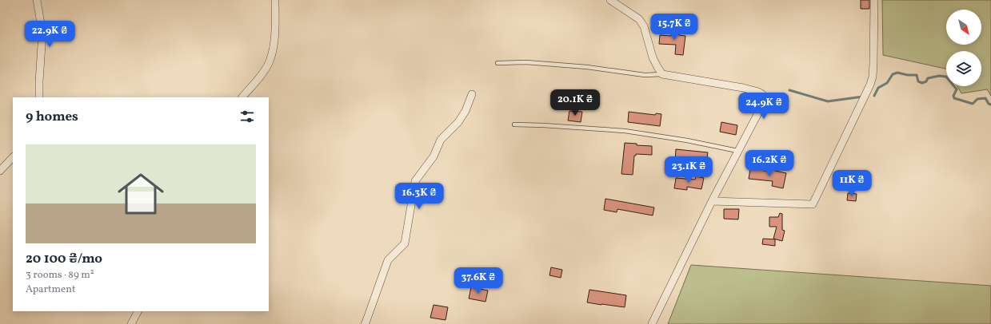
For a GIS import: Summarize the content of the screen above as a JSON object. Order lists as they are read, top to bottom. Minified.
{"north":"bottom right","page":{"price":["15.7K ₴","22.9K ₴","20.1K ₴","24.9K ₴","16.2K ₴","23.1K ₴","11K ₴","16.3K ₴","37.6K ₴"],"heading":"9 homes","list":[{"name":"20 100 ₴/mo","note":"3 rooms · 89 m² · Apartment"}]}}
